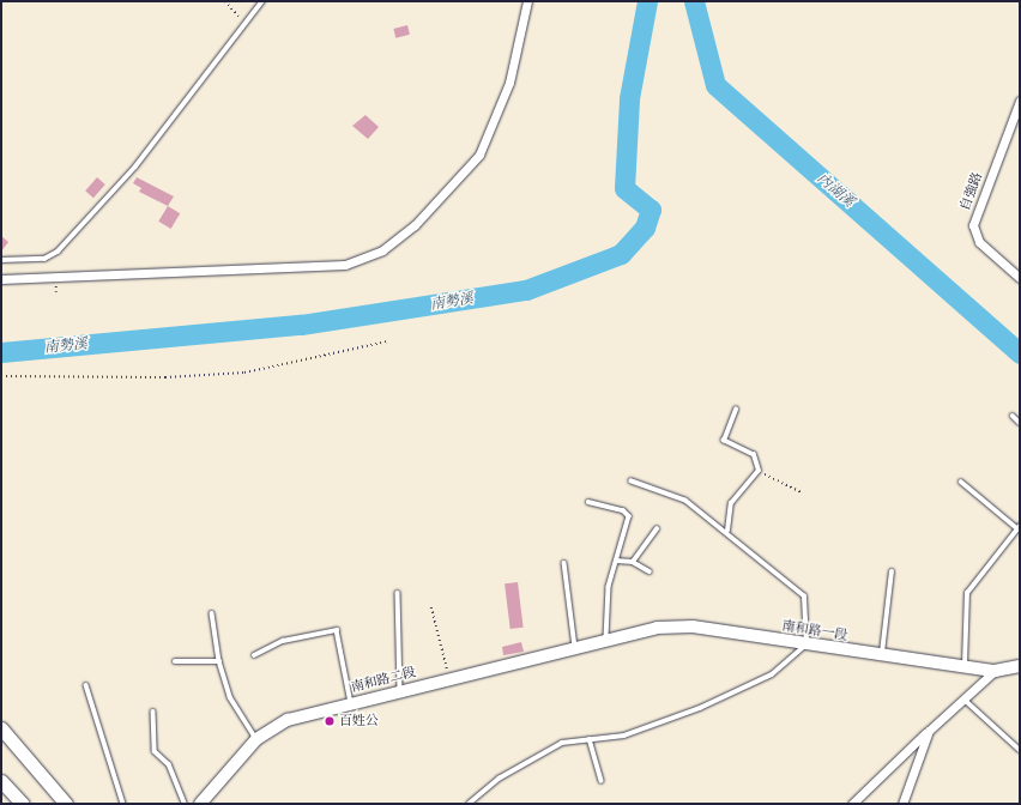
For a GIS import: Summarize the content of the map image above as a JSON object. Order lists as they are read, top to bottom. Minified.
{"streets":{"main road":["南和路一段","南和路二段"],"street":["自強路"]},"crossings":[["南和路一段","南和路二段"]],"water":["內湖溪","南勢溪"],"places":["百姓公"]}
